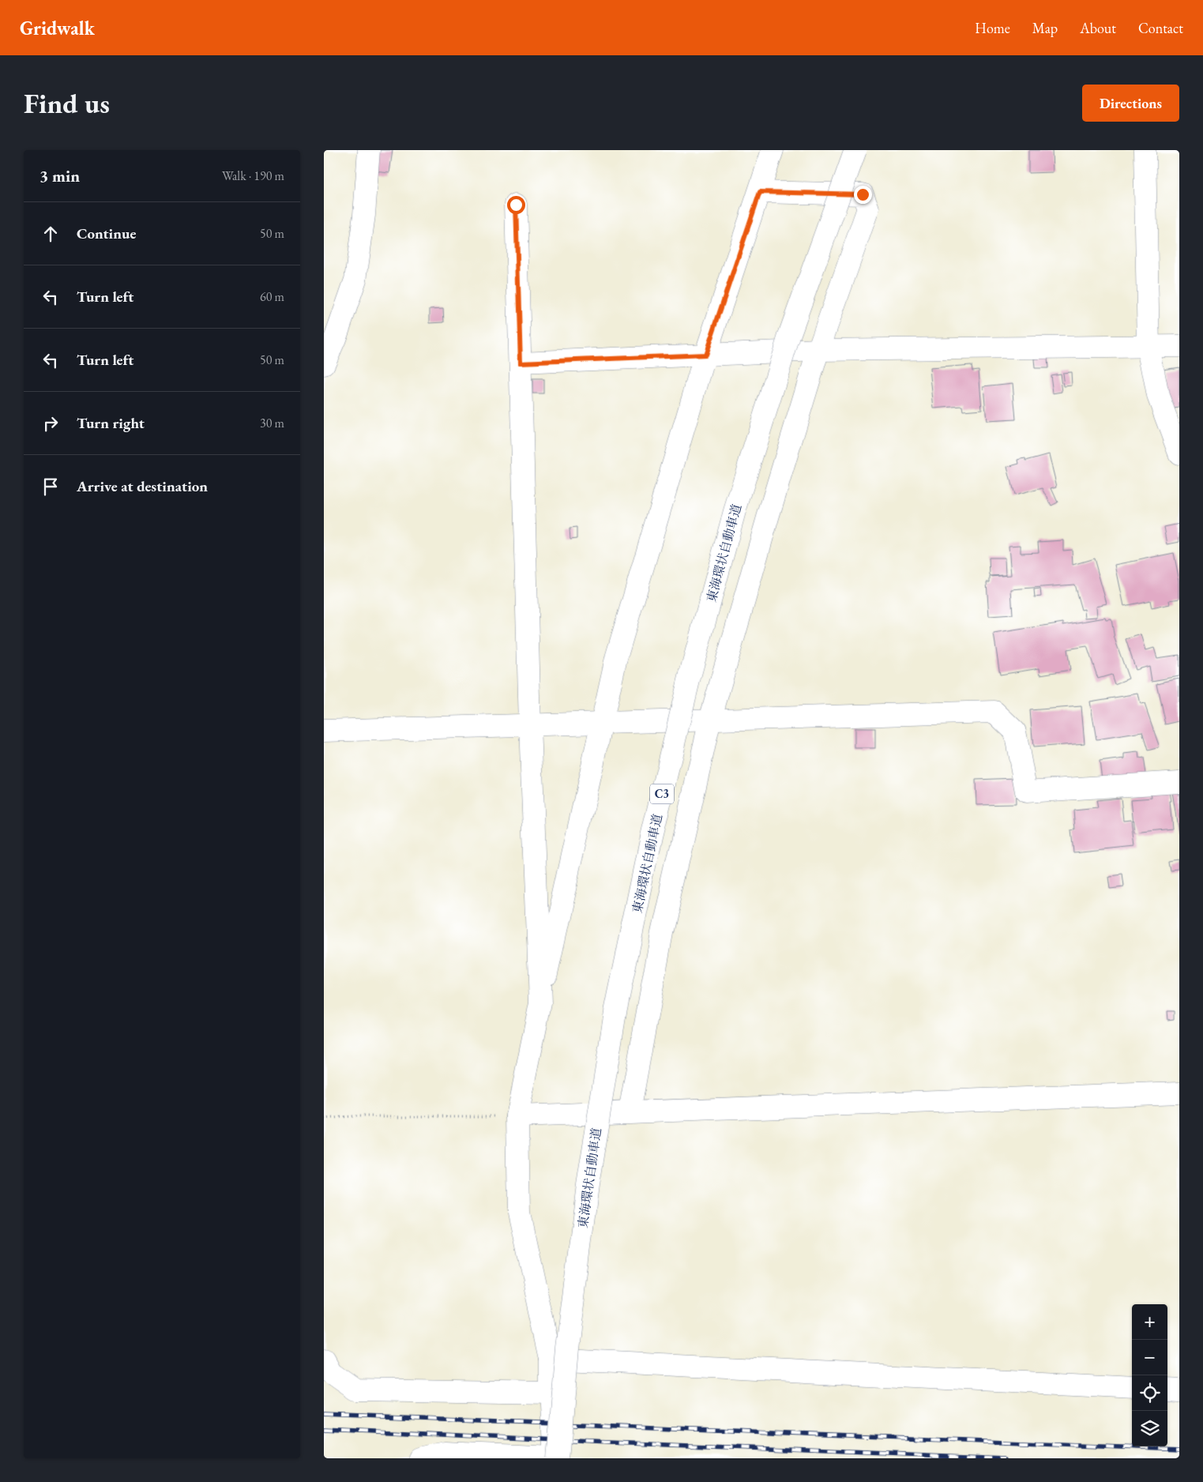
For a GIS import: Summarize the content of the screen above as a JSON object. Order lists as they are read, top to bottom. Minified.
{"streets":{"main road":["東海環状自動車道","C3"]},"page":{"header":"Gridwalk","nav":["Home","Map","About","Contact"],"buttons":"Directions","title":"Find us","heading":["3 min","Walk · 190 m"],"list":[["Continue","50 m"],["Turn left","60 m"],["Turn left","50 m"],["Turn right","30 m"],"Arrive at destination"],"map_buttons":["+","−"]}}
